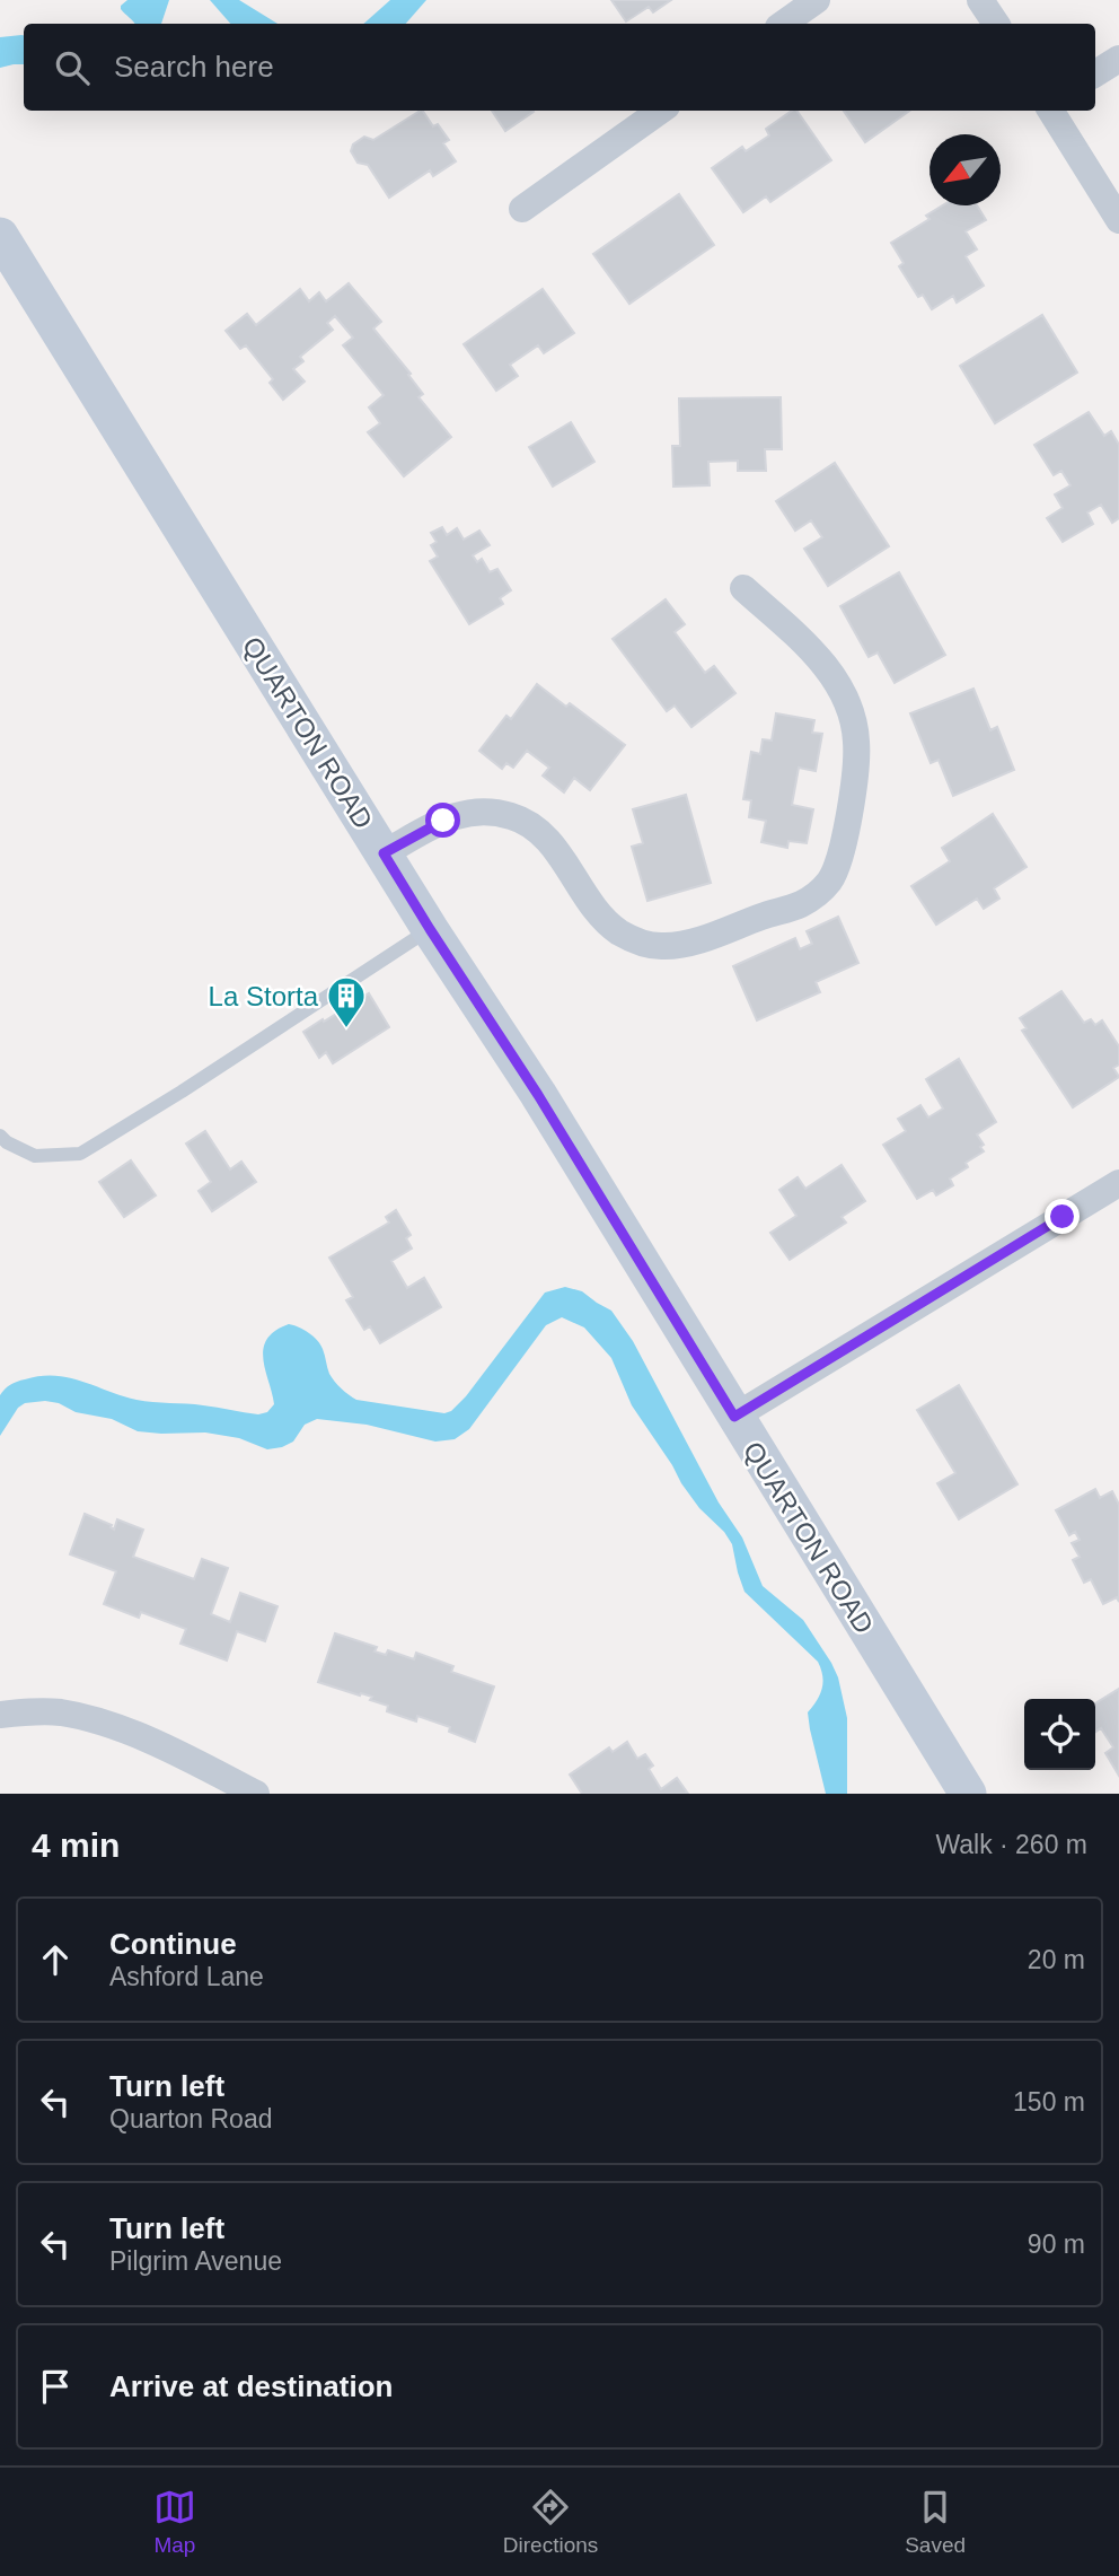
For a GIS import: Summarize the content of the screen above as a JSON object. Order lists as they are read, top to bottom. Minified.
{"streets":{"street":["QUARTON ROAD"]},"places":{"building":["La Storta"]},"north":"bottom left","page":{"search":"Search here","heading":["4 min","Walk · 260 m"],"list":[["Continue","Ashford Lane","20 m"],["Turn left","Quarton Road","150 m"],["Turn left","Pilgrim Avenue","90 m"],"Arrive at destination"],"nav":["Map","Directions","Saved"]}}
